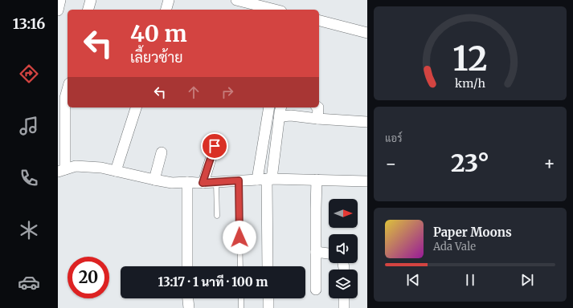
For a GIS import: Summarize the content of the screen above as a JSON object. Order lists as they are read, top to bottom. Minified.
{"north":"right","page":{"tabs":"13:16","turn":["40 m","เลี้ยวซ้าย"],"tile":"แอร์","heat":["−","23°","+"],"song":["Paper Moons","Ada Vale"],"limit":"20","trip":"13:17 · 1 นาที · 100 m","gauge":["12","km/h"]}}
